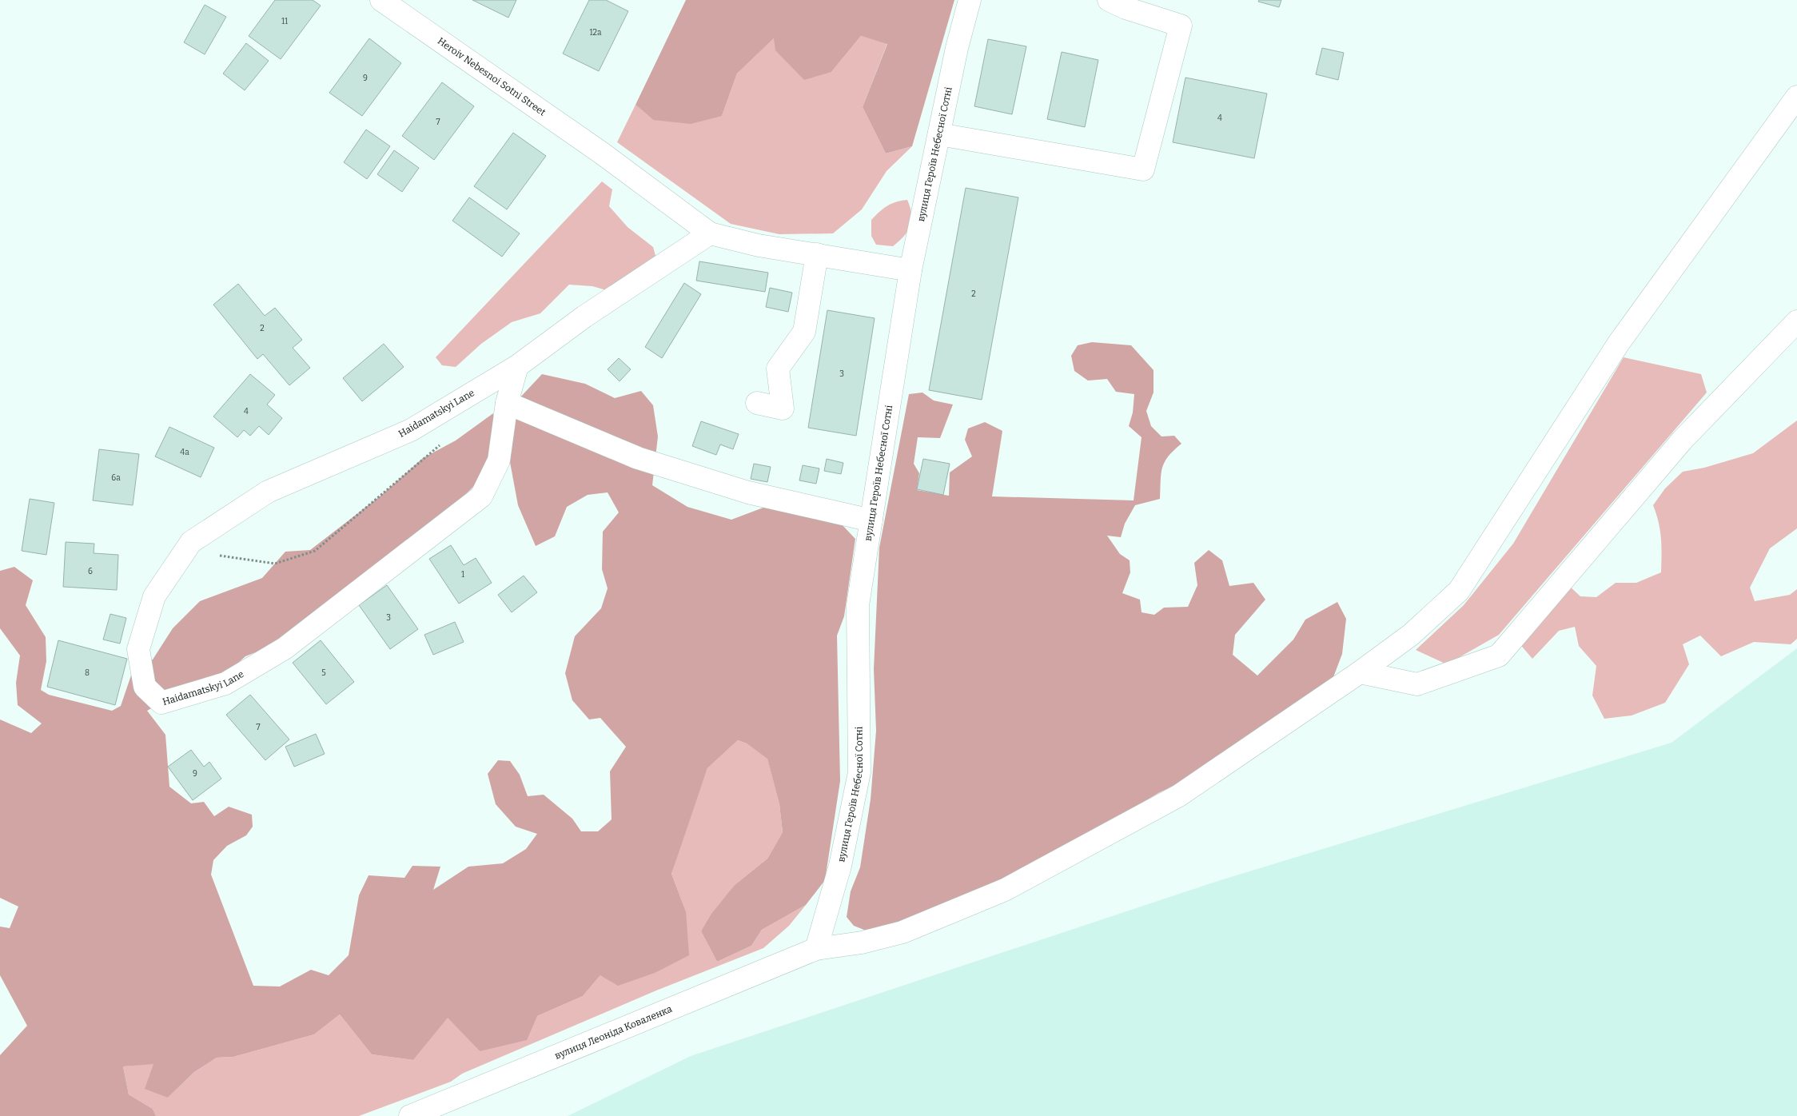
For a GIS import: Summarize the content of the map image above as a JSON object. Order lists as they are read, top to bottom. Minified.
{"streets":{"street":["Heroiv Nebesnoi Sotni Street","вулиця Героїв Небесної Сотні","Haidamatskyi Lane","вулиця Леоніда Коваленка"]},"crossings":[["Heroiv Nebesnoi Sotni Street","Haidamatskyi Lane"],["вулиця Героїв Небесної Сотні","вулиця Леоніда Коваленка"]],"house_numbers":["11","12а","9","4","7","2","2","3","4","4а","6а","6","1","3","8","5","7","9"]}
